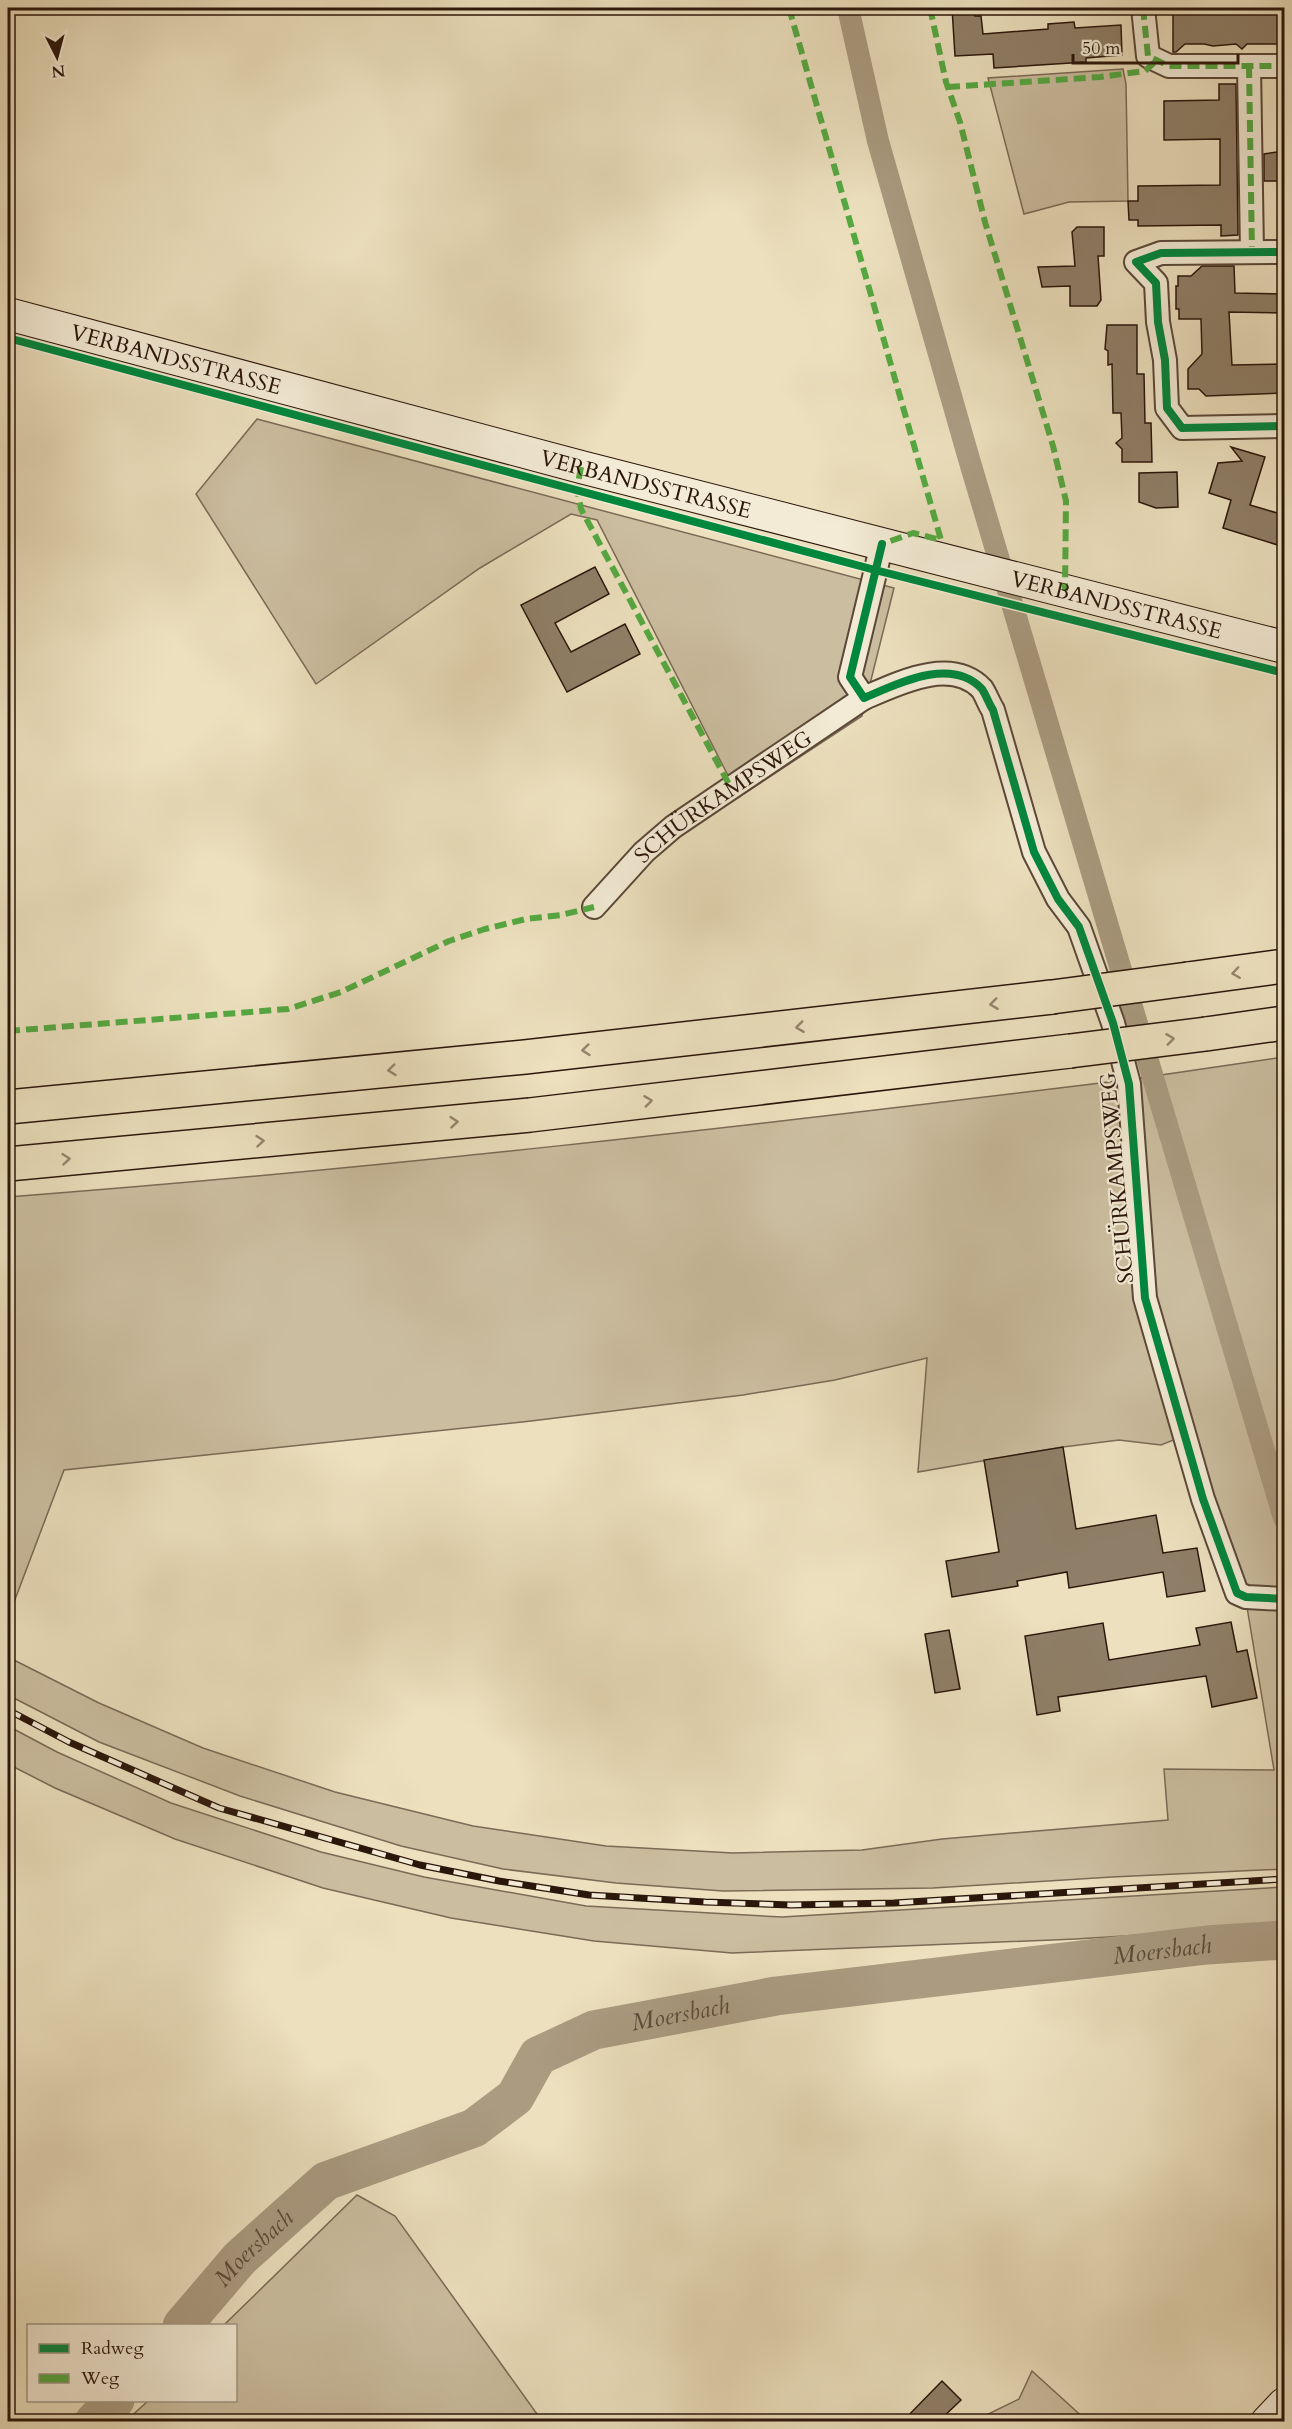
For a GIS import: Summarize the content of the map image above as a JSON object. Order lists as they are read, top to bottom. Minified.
{"streets":{"main road":["VERBANDSSTRASSE"],"street":["SCHÜRKAMPSWEG"]},"water":["Moersbach"],"legend":["Radweg","Weg"],"scale_bar":"50 m","north":"bottom"}
